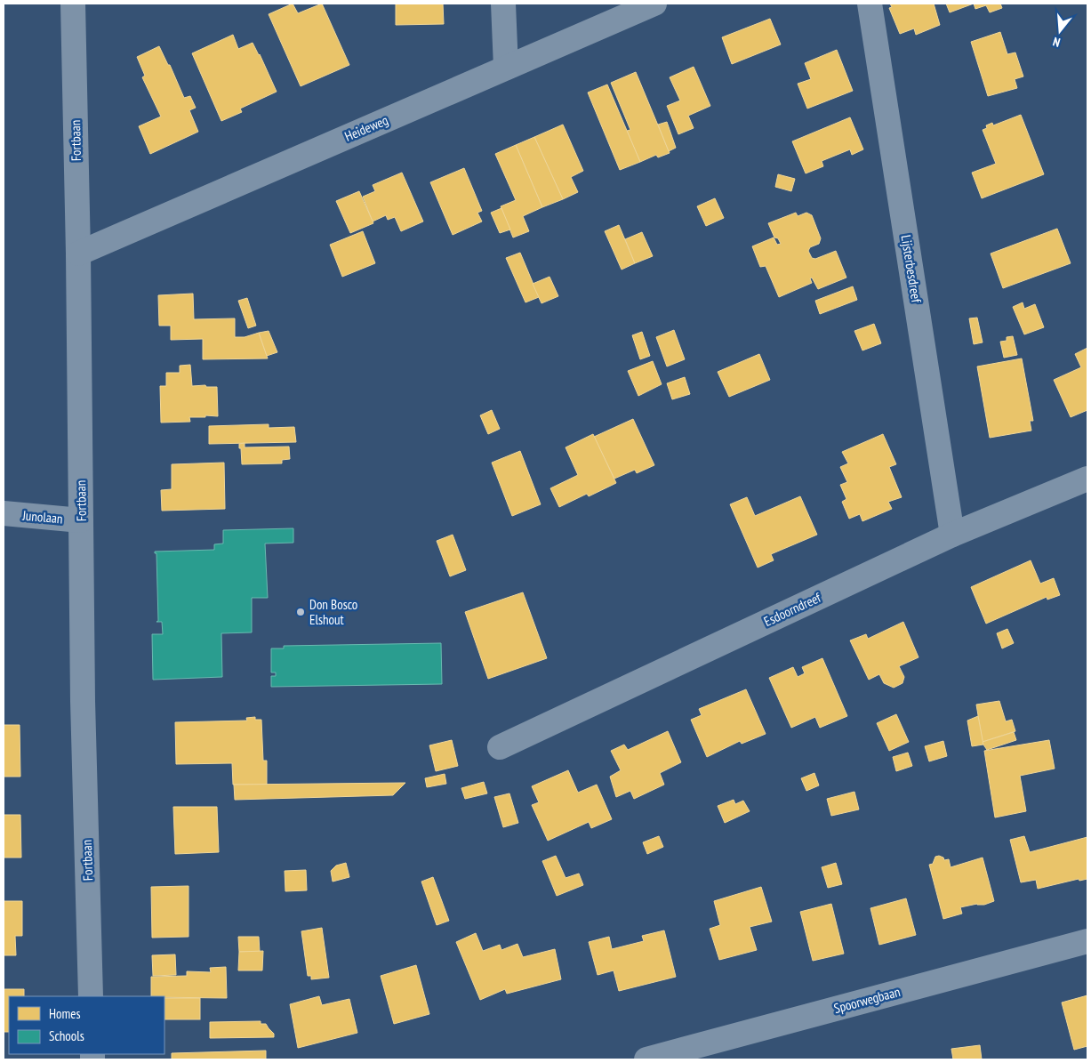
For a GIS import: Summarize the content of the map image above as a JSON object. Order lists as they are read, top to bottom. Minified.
{"streets":{"street":["Heideweg","Fortbaan","Lijsterbesdreef","Junolaan","Esdoorndreef","Spoorwegbaan"]},"crossings":[["Heideweg","Fortbaan"],["Fortbaan","Junolaan"],["Lijsterbesdreef","Esdoorndreef"]],"places":["Don Bosco Elshout"],"legend":["Homes","Schools"],"north":"bottom"}
